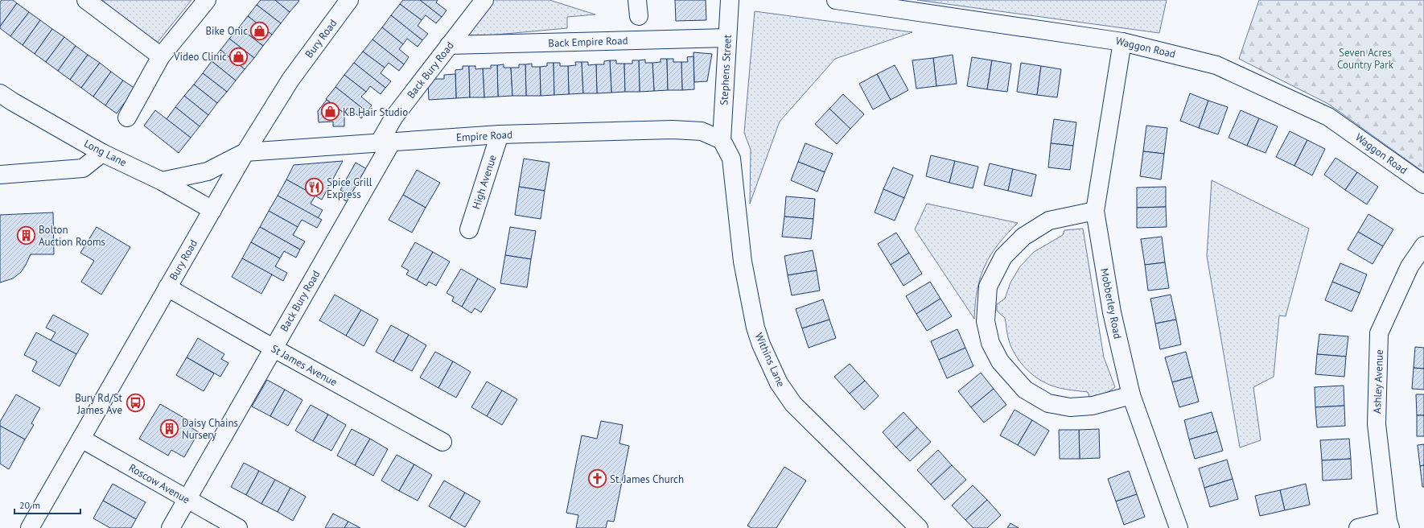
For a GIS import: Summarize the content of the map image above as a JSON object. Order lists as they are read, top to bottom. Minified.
{"streets":{"main road":["Bury Road","Back Empire Road","Waggon Road","Back Bury Road","Stephens Street","Empire Road","Long Lane","High Avenue","Mobberley Road","Withins Lane","St James Avenue","Ashley Avenue","Roscow Avenue"]},"crossings":[["Bury Road","Empire Road"],["Bury Road","Long Lane"],["Bury Road","St James Avenue"],["Bury Road","Roscow Avenue"],["Back Empire Road","Back Bury Road"],["Back Empire Road","Stephens Street"],["Waggon Road","Mobberley Road"],["Back Bury Road","Empire Road"],["Back Bury Road","St James Avenue"],["Back Bury Road","Roscow Avenue"],["Stephens Street","Empire Road"],["Stephens Street","Withins Lane"],["Empire Road","High Avenue"],["Empire Road","Withins Lane"]],"parks":["Seven Acres Country Park"],"places":{"shop":["Bike Onic","Video Clinic","KB Hair Studio"],"restaurant":["Spice Grill Express"],"building":["Bolton Auction Rooms","Daisy Chains Nursery"],"bus stop":["Bury Rd/St James Ave"],"church":["St. James Church"]},"scale_bar":"20 m"}
